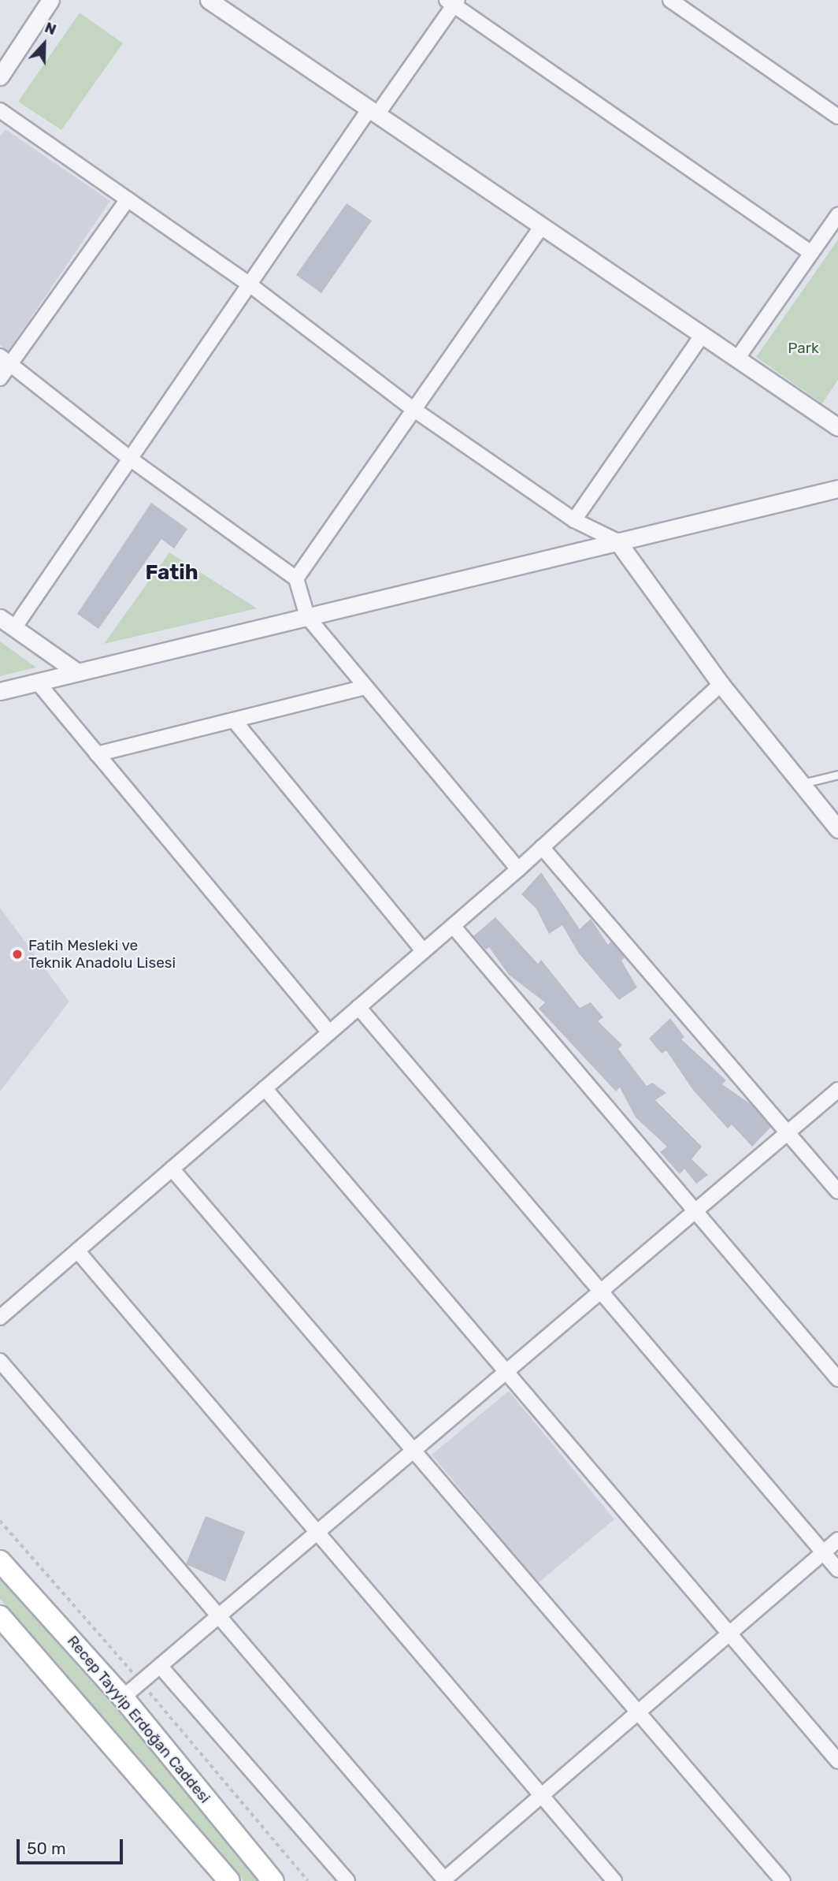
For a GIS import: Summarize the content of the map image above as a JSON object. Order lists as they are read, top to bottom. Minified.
{"streets":{"main road":["Recep Tayyip Erdoğan Caddesi"]},"districts":["Fatih"],"parks":["Park"],"places":["Fatih Mesleki ve Teknik Anadolu Lisesi"],"scale_bar":"50 m","north":"top"}
